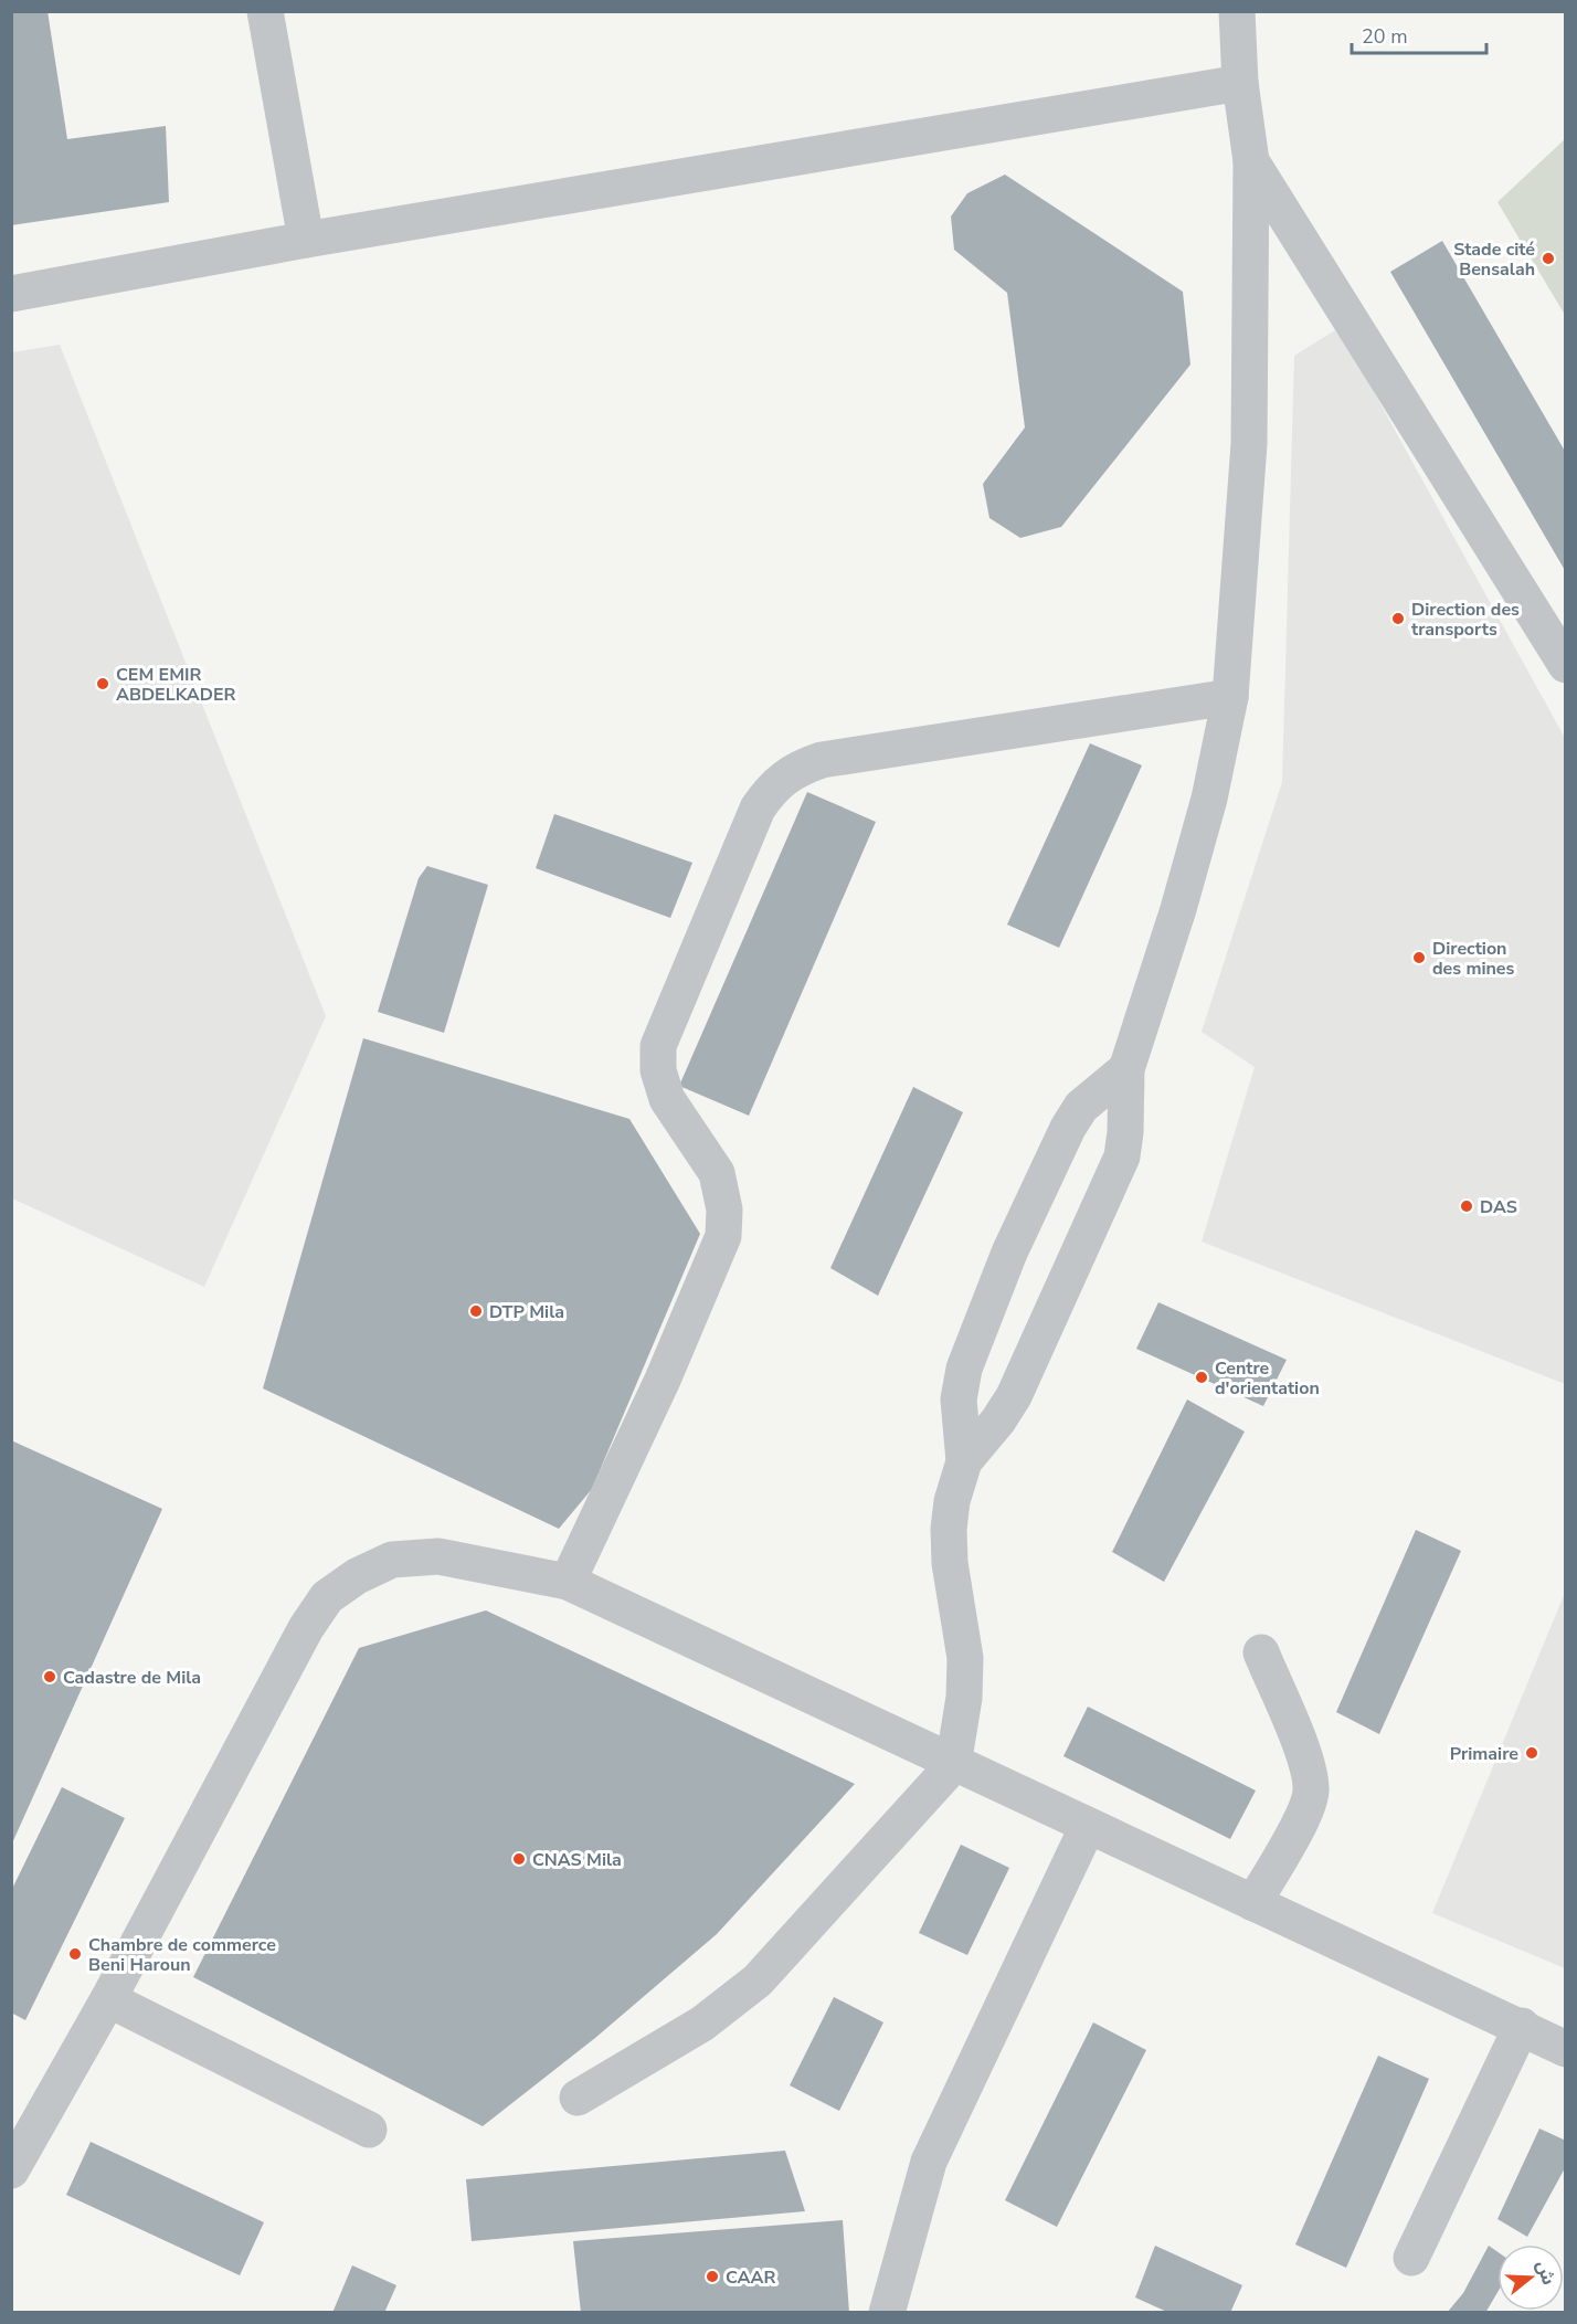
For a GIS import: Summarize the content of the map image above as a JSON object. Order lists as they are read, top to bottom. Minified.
{"places":["Stade cité Bensalah","Direction des transports","CEM EMIR ABDELKADER","Direction des mines","DAS","DTP Mila","Centre d'orientation","Cadastre de Mila","Primaire","CNAS Mila","Chambre de commerce Beni Haroun","CAAR"],"scale_bar":"20 m","north":"right"}
